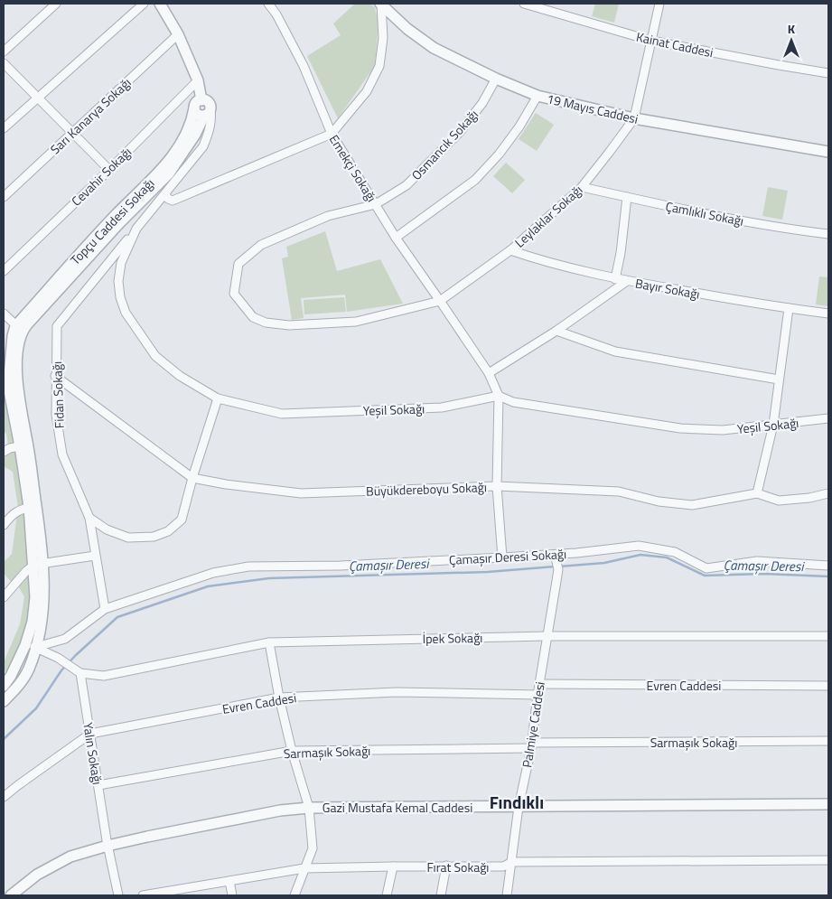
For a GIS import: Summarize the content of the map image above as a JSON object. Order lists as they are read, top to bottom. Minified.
{"streets":{"street":["Kainat Caddesi","19 Mayıs Caddesi","Sarı Kanarya Sokağı","Osmancık Sokağı","Emekçi Sokağı","Cevahir Sokağı","Çamlıklı Sokağı","Leylaklar Sokağı","Topçu Caddesi Sokağı","Bayır Sokağı","Fidan Sokağı","Yeşil Sokağı","Büyükdereboyu Sokağı","Çamaşır Deresi Sokağı","İpek Sokağı","Evren Caddesi","Palmiye Caddesi","Sarmaşık Sokağı","Yalın Sokağı","Gazi Mustafa Kemal Caddesi","Fırat Sokağı"]},"crossings":[["Kainat Caddesi","Leylaklar Sokağı"],["19 Mayıs Caddesi","Osmancık Sokağı"],["19 Mayıs Caddesi","Leylaklar Sokağı"],["Osmancık Sokağı","Emekçi Sokağı"],["Osmancık Sokağı","Leylaklar Sokağı"],["Emekçi Sokağı","Leylaklar Sokağı"],["Çamlıklı Sokağı","Leylaklar Sokağı"],["Leylaklar Sokağı","Bayır Sokağı"],["Topçu Caddesi Sokağı","Yeşil Sokağı"],["Fidan Sokağı","Yeşil Sokağı"],["Fidan Sokağı","Büyükdereboyu Sokağı"],["Fidan Sokağı","Çamaşır Deresi Sokağı"],["Çamaşır Deresi Sokağı","Palmiye Caddesi"],["İpek Sokağı","Palmiye Caddesi"],["İpek Sokağı","Yalın Sokağı"],["Evren Caddesi","Palmiye Caddesi"],["Evren Caddesi","Yalın Sokağı"],["Palmiye Caddesi","Sarmaşık Sokağı"],["Palmiye Caddesi","Gazi Mustafa Kemal Caddesi"],["Palmiye Caddesi","Fırat Sokağı"],["Sarmaşık Sokağı","Yalın Sokağı"],["Yalın Sokağı","Gazi Mustafa Kemal Caddesi"]],"districts":["Fındıklı"],"water":["Çamaşır Deresi"],"north":"top"}
